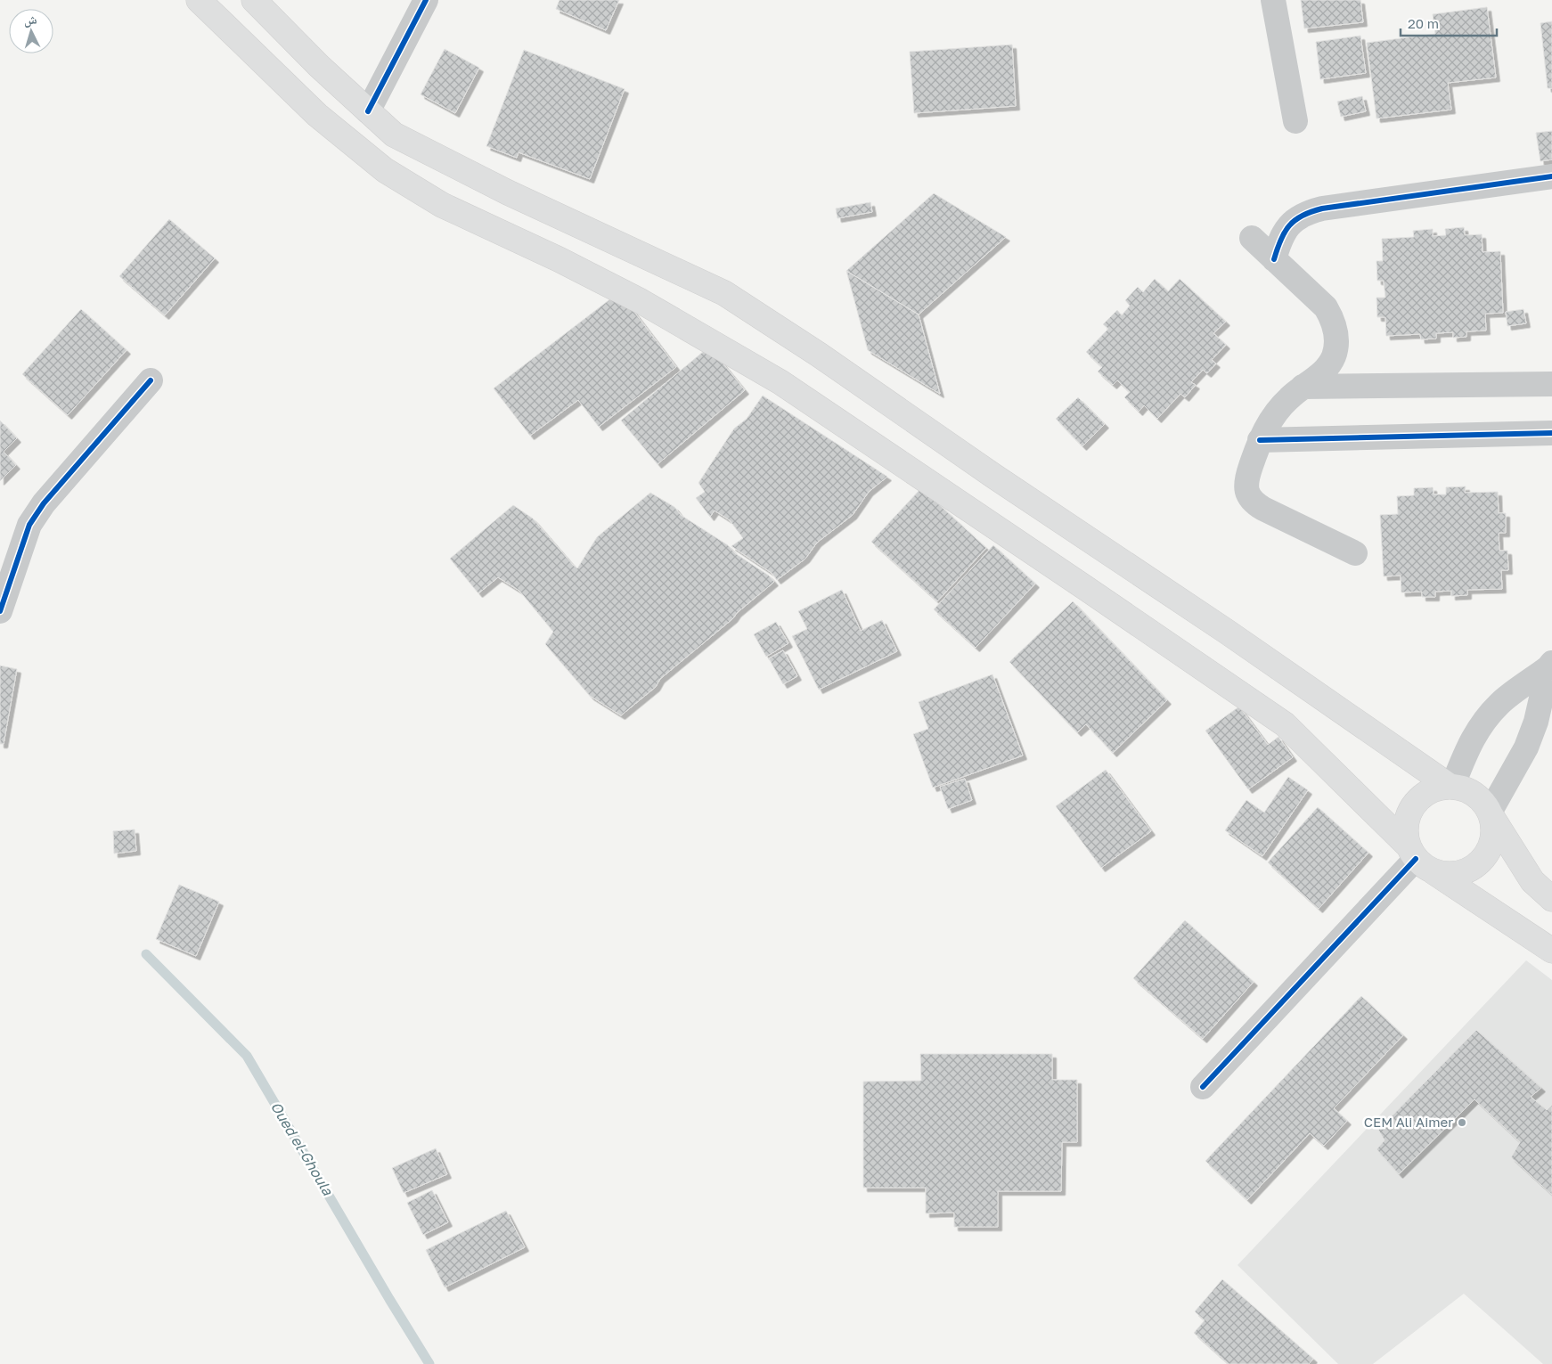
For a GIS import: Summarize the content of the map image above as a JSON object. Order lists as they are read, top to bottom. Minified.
{"water":["Oued el-Ghoula"],"places":["CEM Ali Aimer"],"scale_bar":"20 m","north":"top"}
